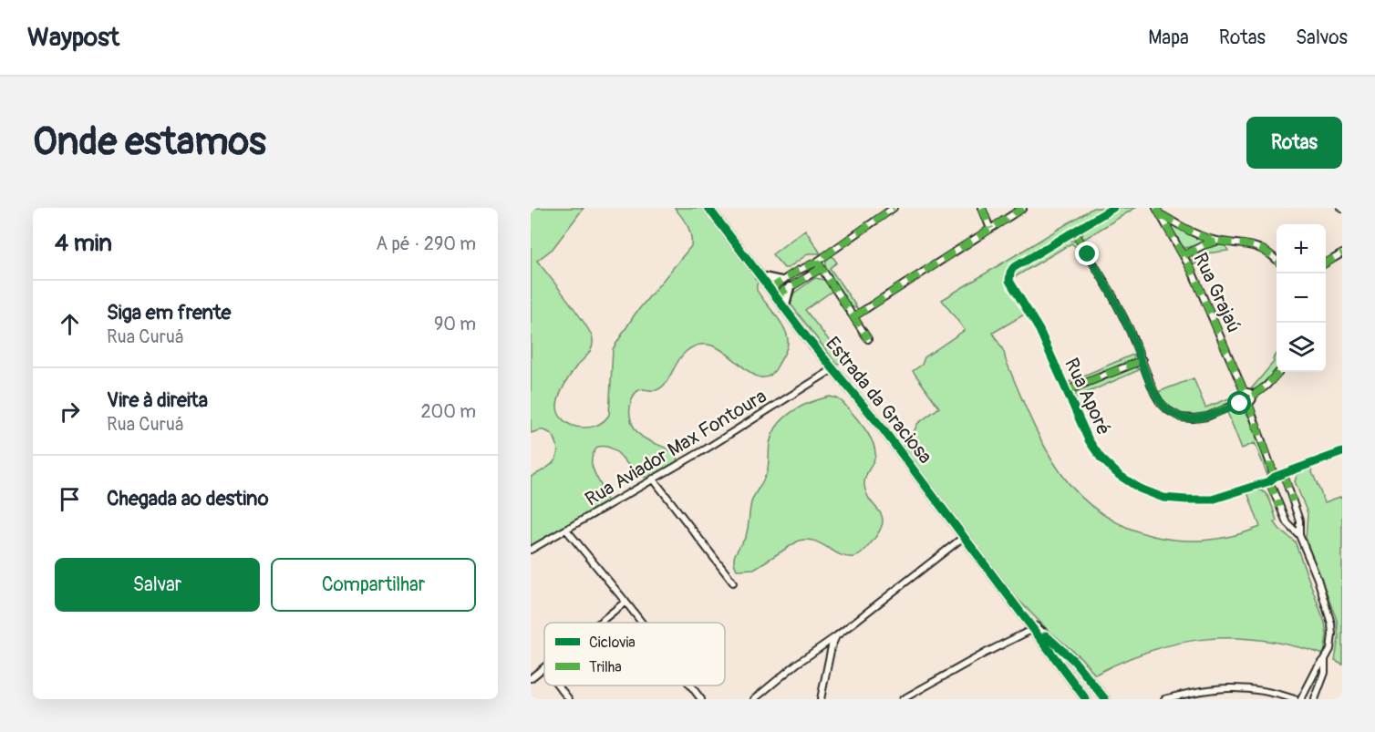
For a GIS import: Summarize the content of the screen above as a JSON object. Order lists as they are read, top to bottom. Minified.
{"streets":{"main road":["Estrada da Graciosa"],"street":["Rua Grajaú","Rua Aporé","Rua Aviador Max Fontoura"]},"crossings":[["Estrada da Graciosa","Rua Aviador Max Fontoura"]],"legend":["Ciclovia","Trilha"],"page":{"header":"Waypost","nav":["Mapa","Rotas","Salvos"],"buttons":["Rotas",["Salvar","Compartilhar"]],"title":"Onde estamos","heading":["4 min","A pé · 290 m"],"map_buttons":["+","−"],"list":[["Siga em frente","Rua Curuá","90 m"],["Vire à direita","Rua Curuá","200 m"],"Chegada ao destino"]}}
